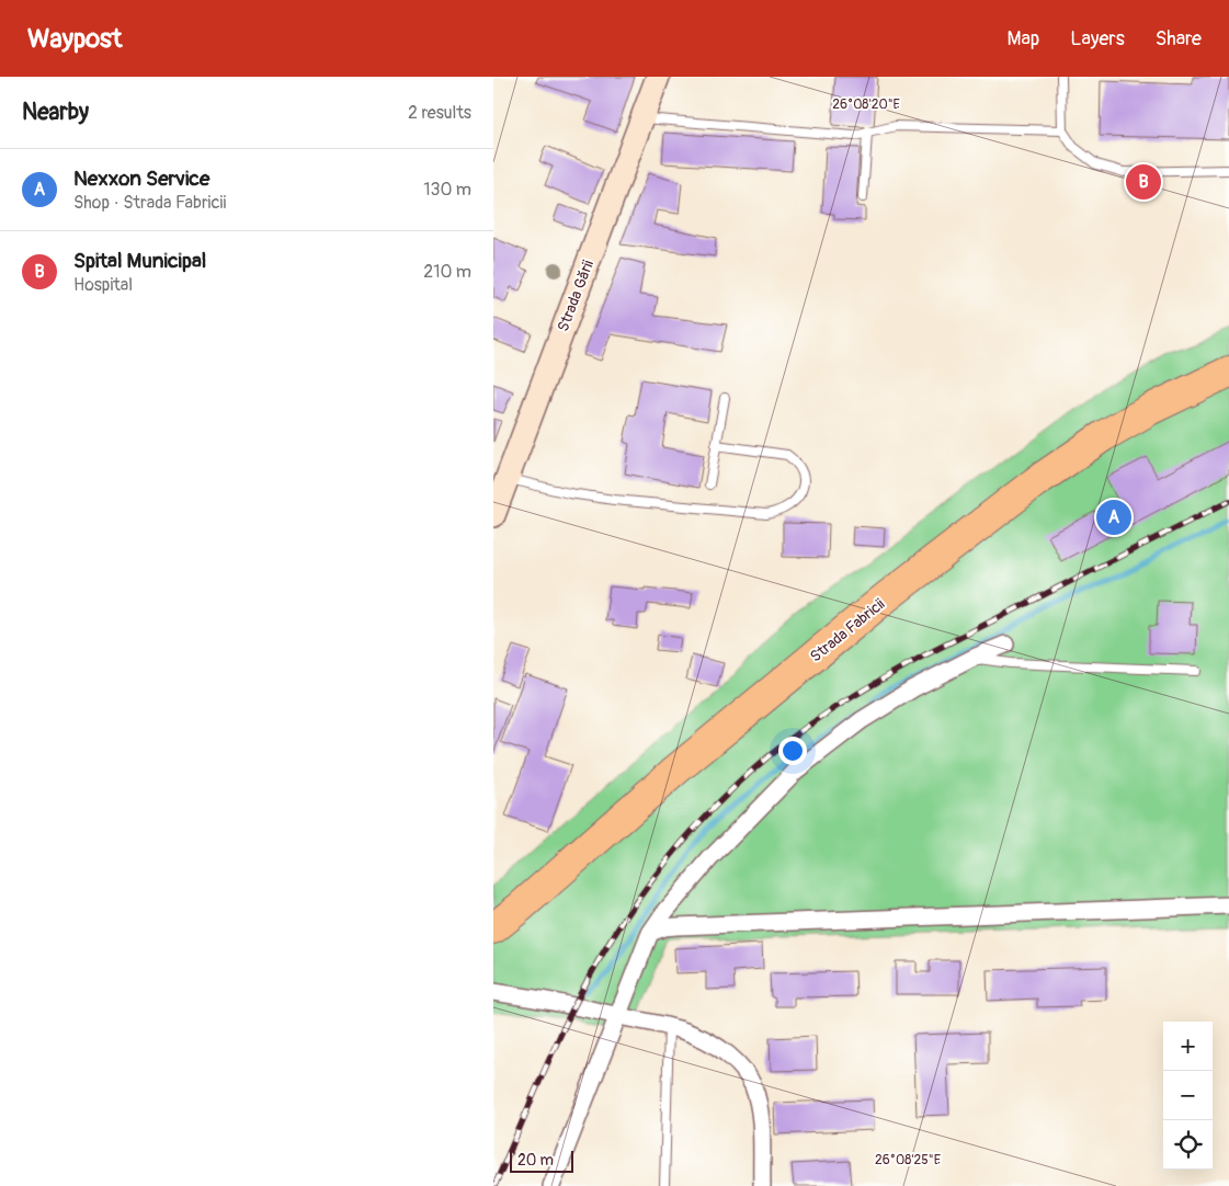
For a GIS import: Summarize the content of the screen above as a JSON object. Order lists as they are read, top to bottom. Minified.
{"streets":{"highway":["Strada Fabricii"],"main road":["Strada Gării"]},"scale_bar":"20 m","page":{"header":"Waypost","nav":["Map","Layers","Share"],"heading":["Nearby","2 results"],"list":[{"mark":"A","name":"Nexxon Service","note":"Shop · Strada Fabricii","value":"130 m"},{"mark":"B","name":"Spital Municipal","note":"Hospital","value":"210 m"}],"pins":["B","A"],"map_buttons":["+","−"],"scale":"20 m"},"coordinates":["26°08'20\"E","26°08'25\"E"]}
